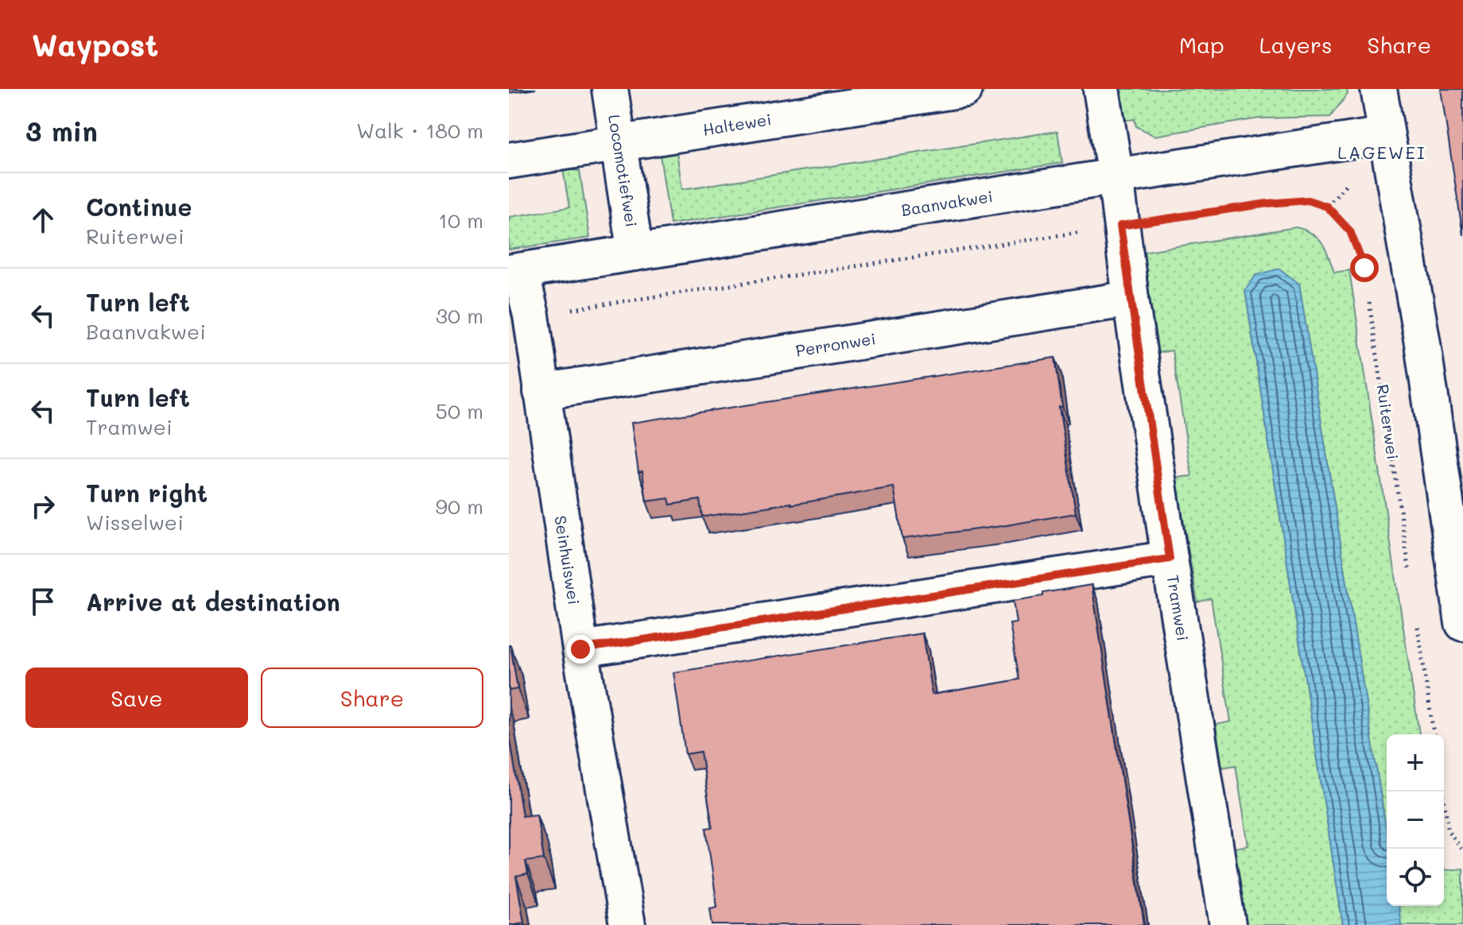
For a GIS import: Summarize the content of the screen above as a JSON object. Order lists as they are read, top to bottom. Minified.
{"streets":{"street":["Haltewei","Locomotiefwei","Baanvakwei","Perronwei","Seinhuiswei","Tramwei"],"path":["Ruiterwei"]},"crossings":[["Haltewei","Locomotiefwei"],["Locomotiefwei","Baanvakwei"],["Baanvakwei","Seinhuiswei"],["Baanvakwei","Tramwei"],["Perronwei","Seinhuiswei"],["Perronwei","Tramwei"]],"districts":["LAGEWEI"],"page":{"header":"Waypost","nav":["Map","Layers","Share"],"heading":["3 min","Walk · 180 m"],"list":[["Continue","Ruiterwei","10 m"],["Turn left","Baanvakwei","30 m"],["Turn left","Tramwei","50 m"],["Turn right","Wisselwei","90 m"],"Arrive at destination"],"buttons":["Save","Share"],"map_buttons":["+","−"]}}
